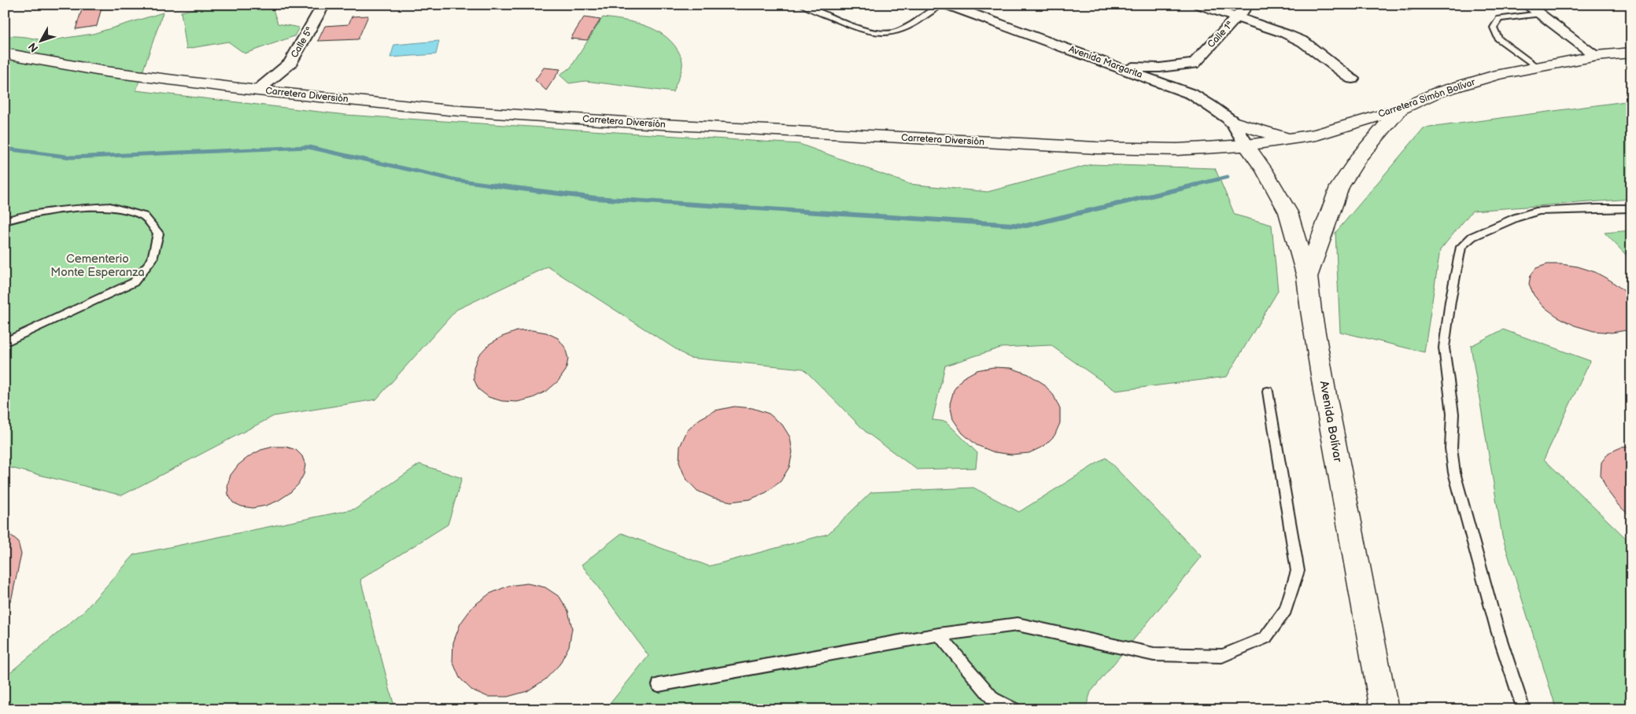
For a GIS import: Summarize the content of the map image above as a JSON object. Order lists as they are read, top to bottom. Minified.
{"streets":{"main road":["Carretera Diversión","Carretera Simón Bolívar","Avenida Bolívar"],"street":["Calle 1ª","Calle 5ª","Avenida Margarita"]},"crossings":[["Calle 5ª","Carretera Diversión"],["Avenida Margarita","Carretera Diversión"],["Avenida Margarita","Carretera Simón Bolívar"],["Avenida Margarita","Avenida Bolívar"],["Carretera Diversión","Carretera Simón Bolívar"],["Carretera Diversión","Avenida Bolívar"],["Carretera Simón Bolívar","Avenida Bolívar"]],"parks":["Cementerio Monte Esperanza"],"north":"bottom left"}
